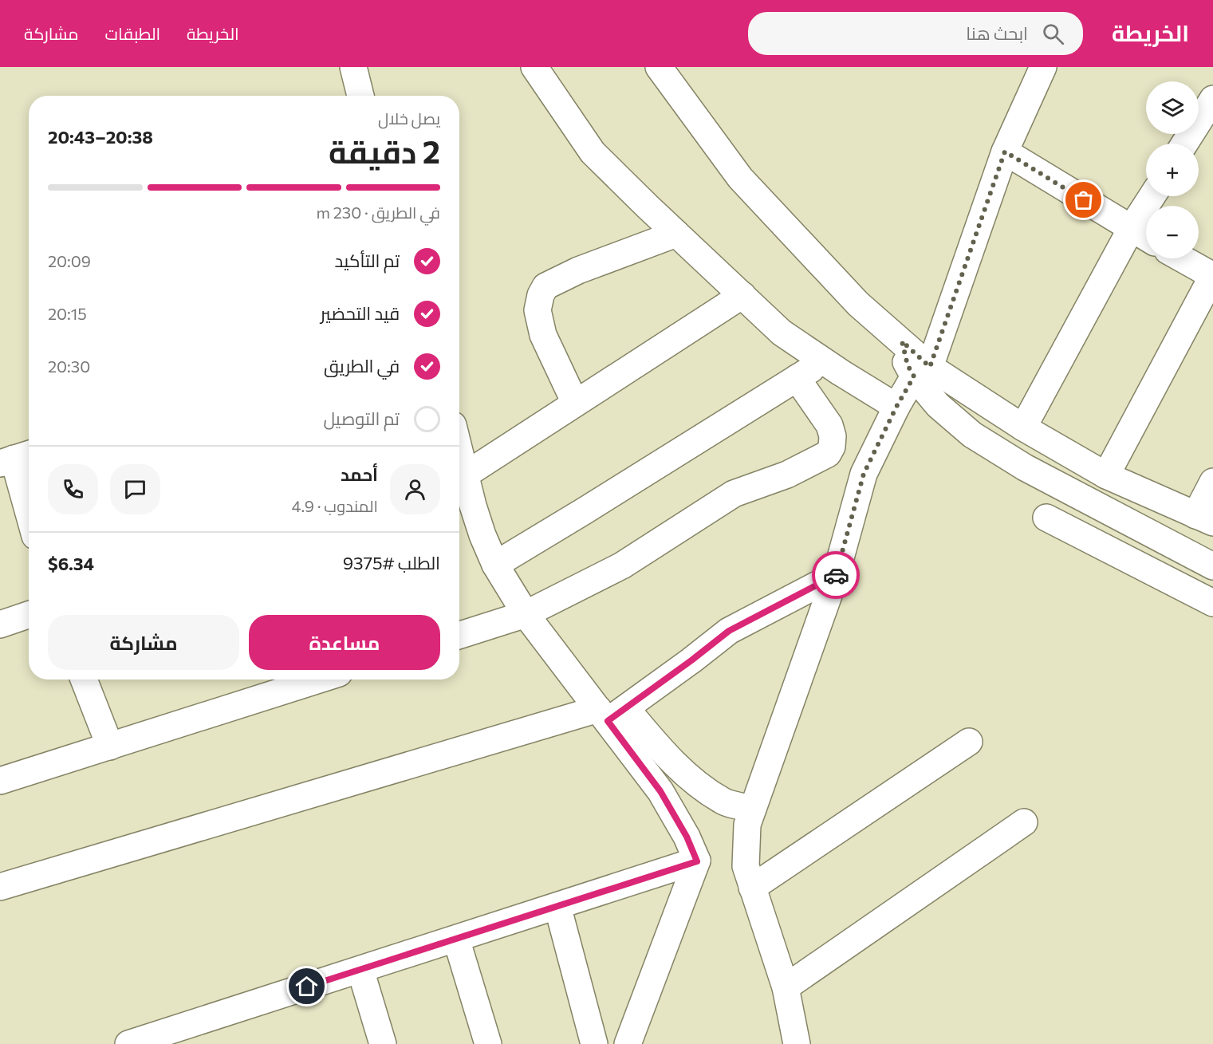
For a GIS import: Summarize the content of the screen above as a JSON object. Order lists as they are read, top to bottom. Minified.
{"page":{"header":"الخريطة","search":"ابحث هنا","nav":["الخريطة","الطبقات","مشاركة"],"map_buttons":["+","−"],"heading":["2 دقيقة","يصل خلال","20:38–20:43"],"panel":["أحمد","المندوب · 4.9","الطلب #9375","$6.34"],"bar":"في الطريق · 230 m","list":[["تم التأكيد","20:09"],["قيد التحضير","20:15"],["في الطريق","20:30"],"تم التوصيل"],"buttons":["مساعدة","مشاركة"]}}
